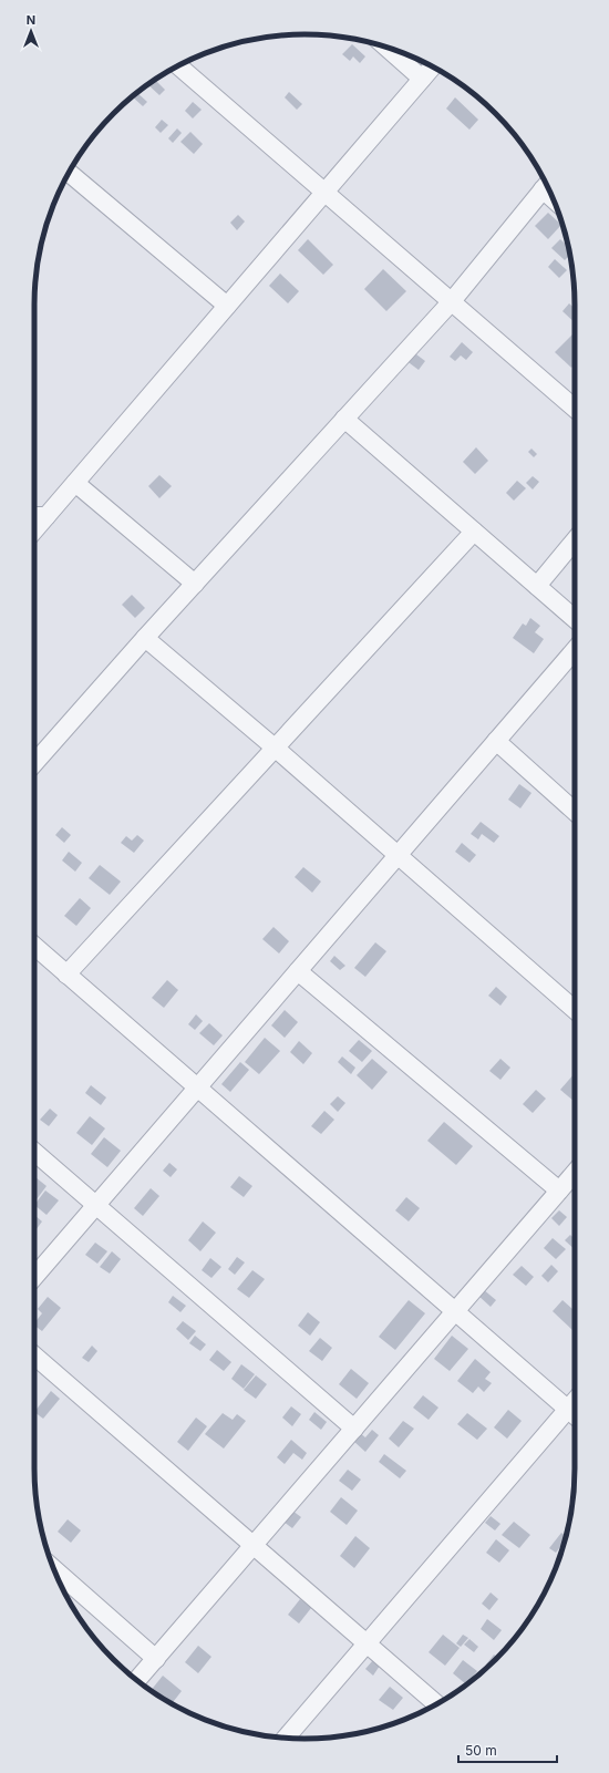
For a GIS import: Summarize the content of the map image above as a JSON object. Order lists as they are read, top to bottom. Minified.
{"scale_bar":"50 m","north":"top"}
